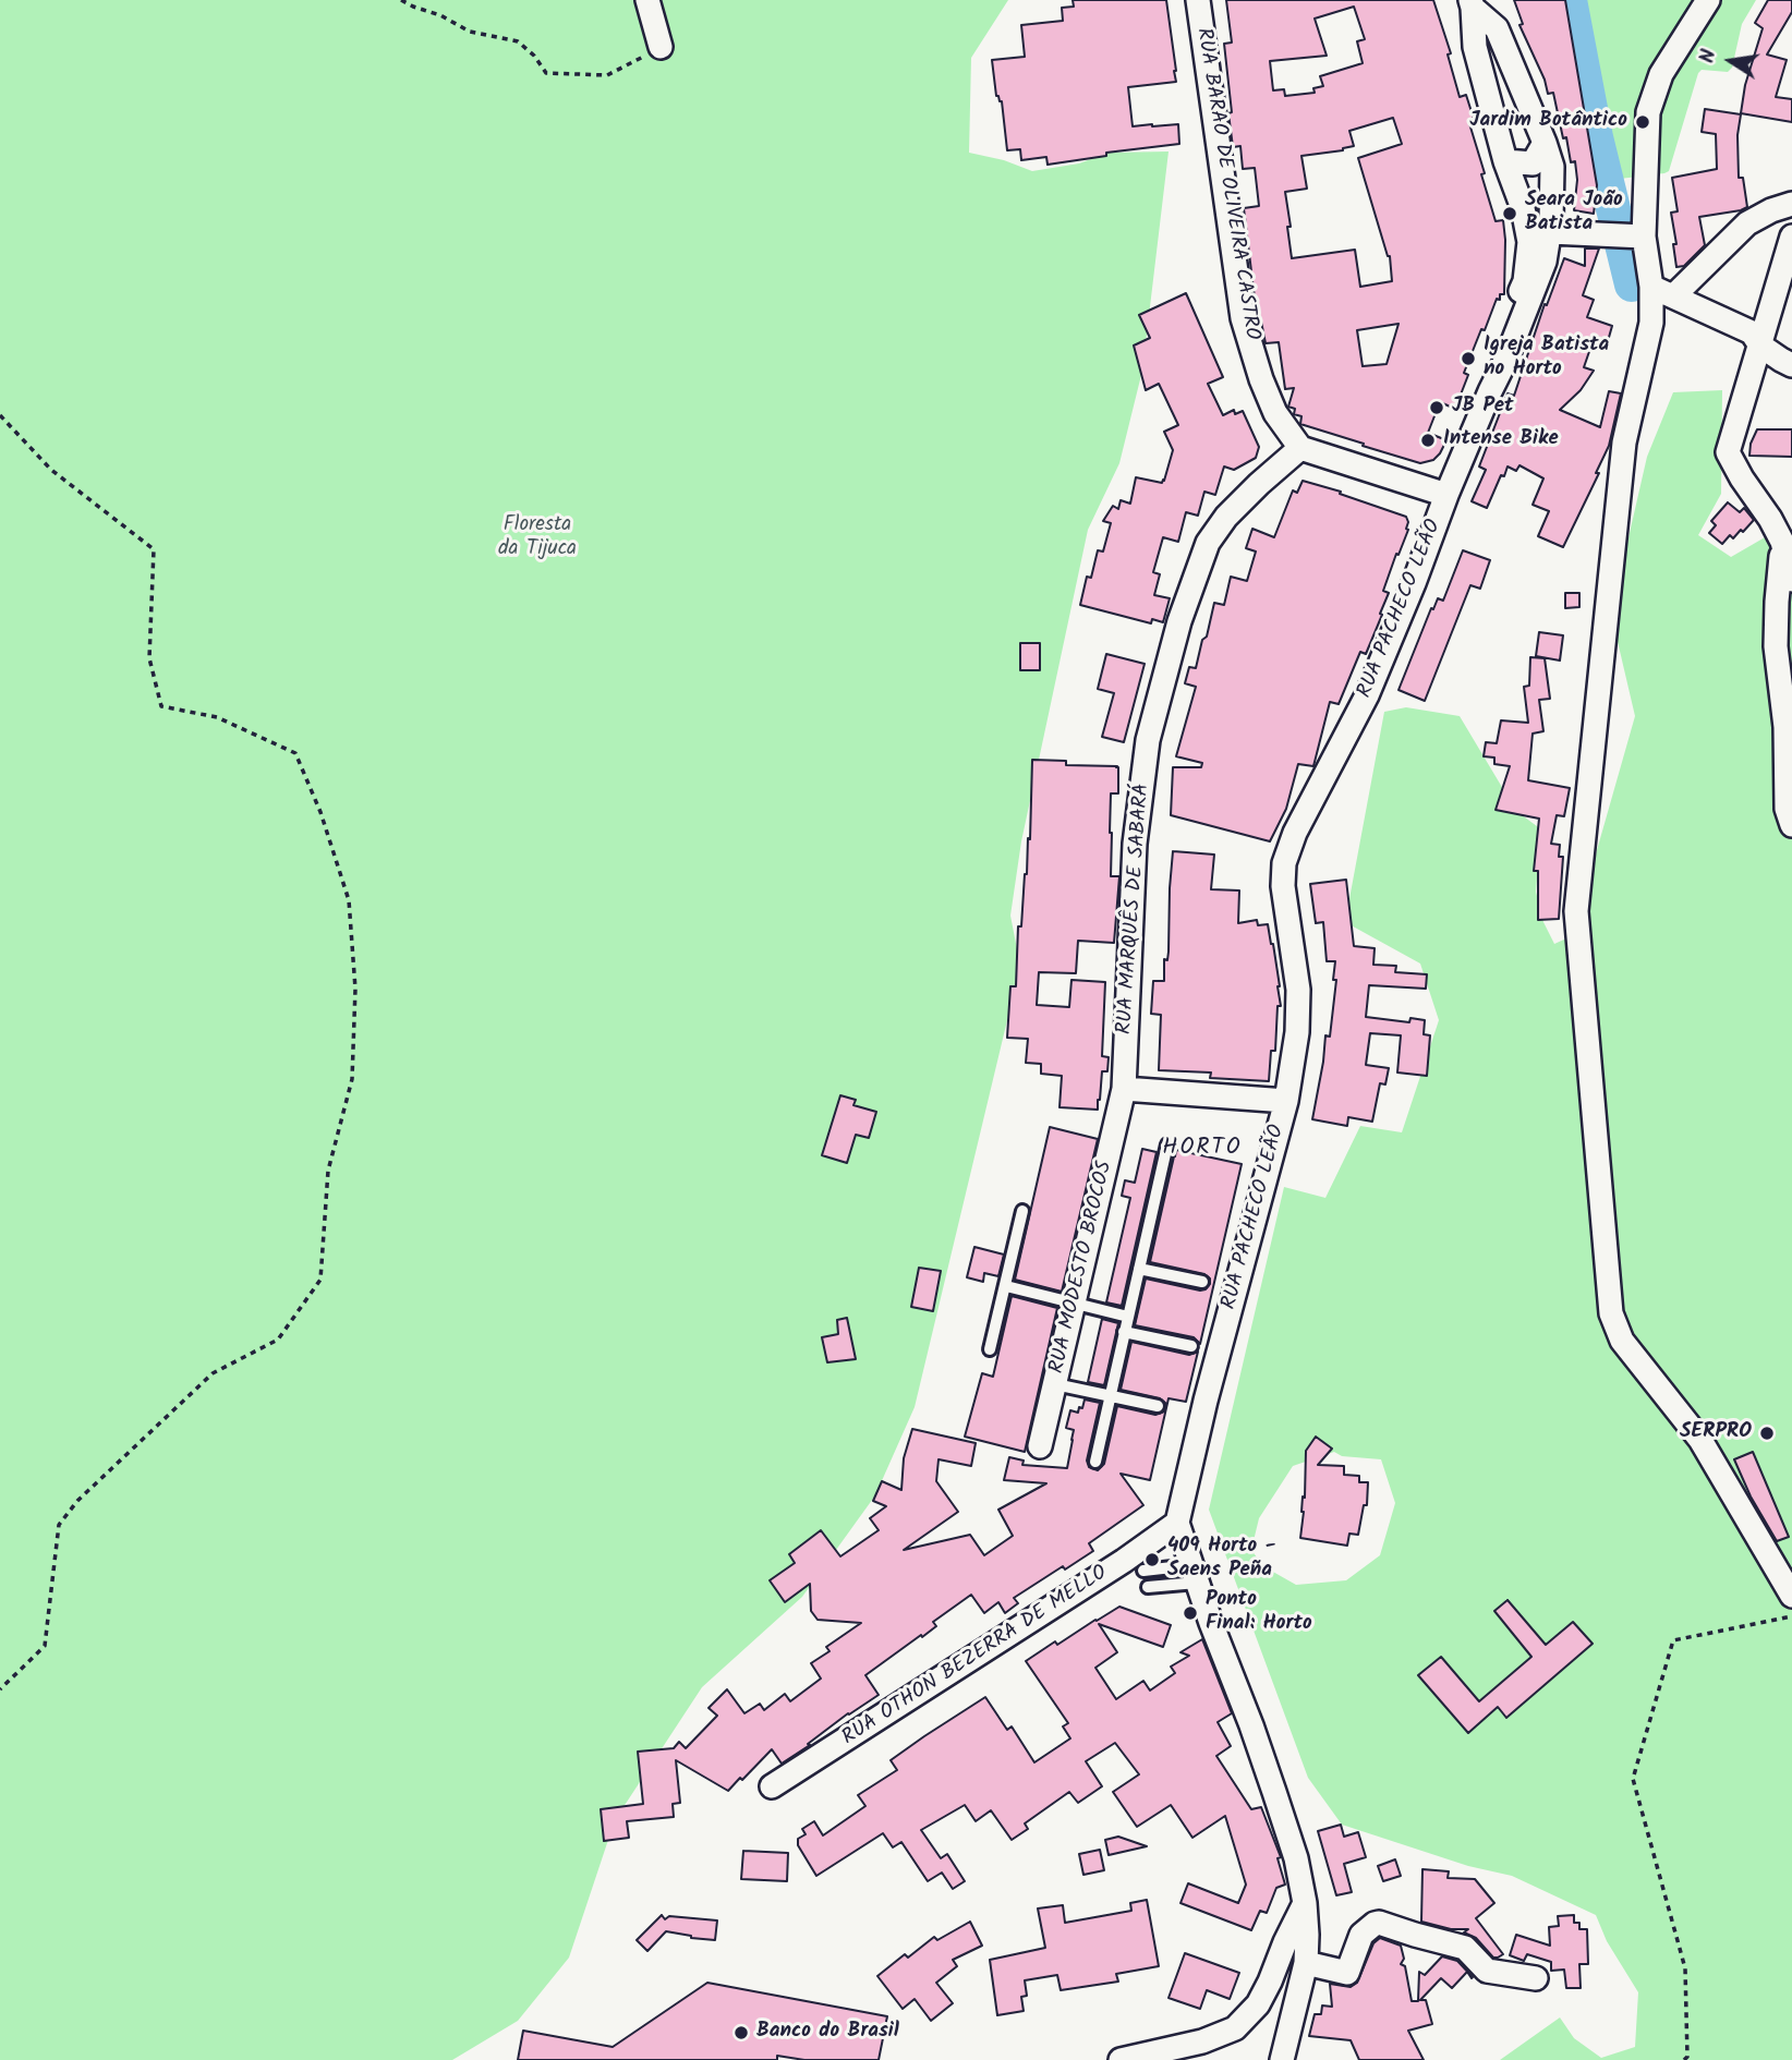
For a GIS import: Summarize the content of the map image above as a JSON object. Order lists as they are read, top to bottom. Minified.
{"streets":{"street":["RUA BARAO DE OLIVEIRA CASTRO","RUA PACHECO LEÃO","RUA MARQUÊS DE SABARÁ","RUA MODESTO BROCOS","RUA OTHON BEZERRA DE MELLO"]},"crossings":[["RUA BARAO DE OLIVEIRA CASTRO","RUA MARQUÊS DE SABARÁ"],["RUA PACHECO LEÃO","RUA OTHON BEZERRA DE MELLO"],["RUA MARQUÊS DE SABARÁ","RUA MODESTO BROCOS"]],"districts":["HORTO"],"parks":["Floresta da Tijuca"],"places":["Jardim Botântico","Seara João Batista","Igreja Batista no Horto","JB Pet","Intense Bike","SERPRO","409 Horto - Saens Peña","Ponto Final: Horto","Banco do Brasil"],"north":"left"}
